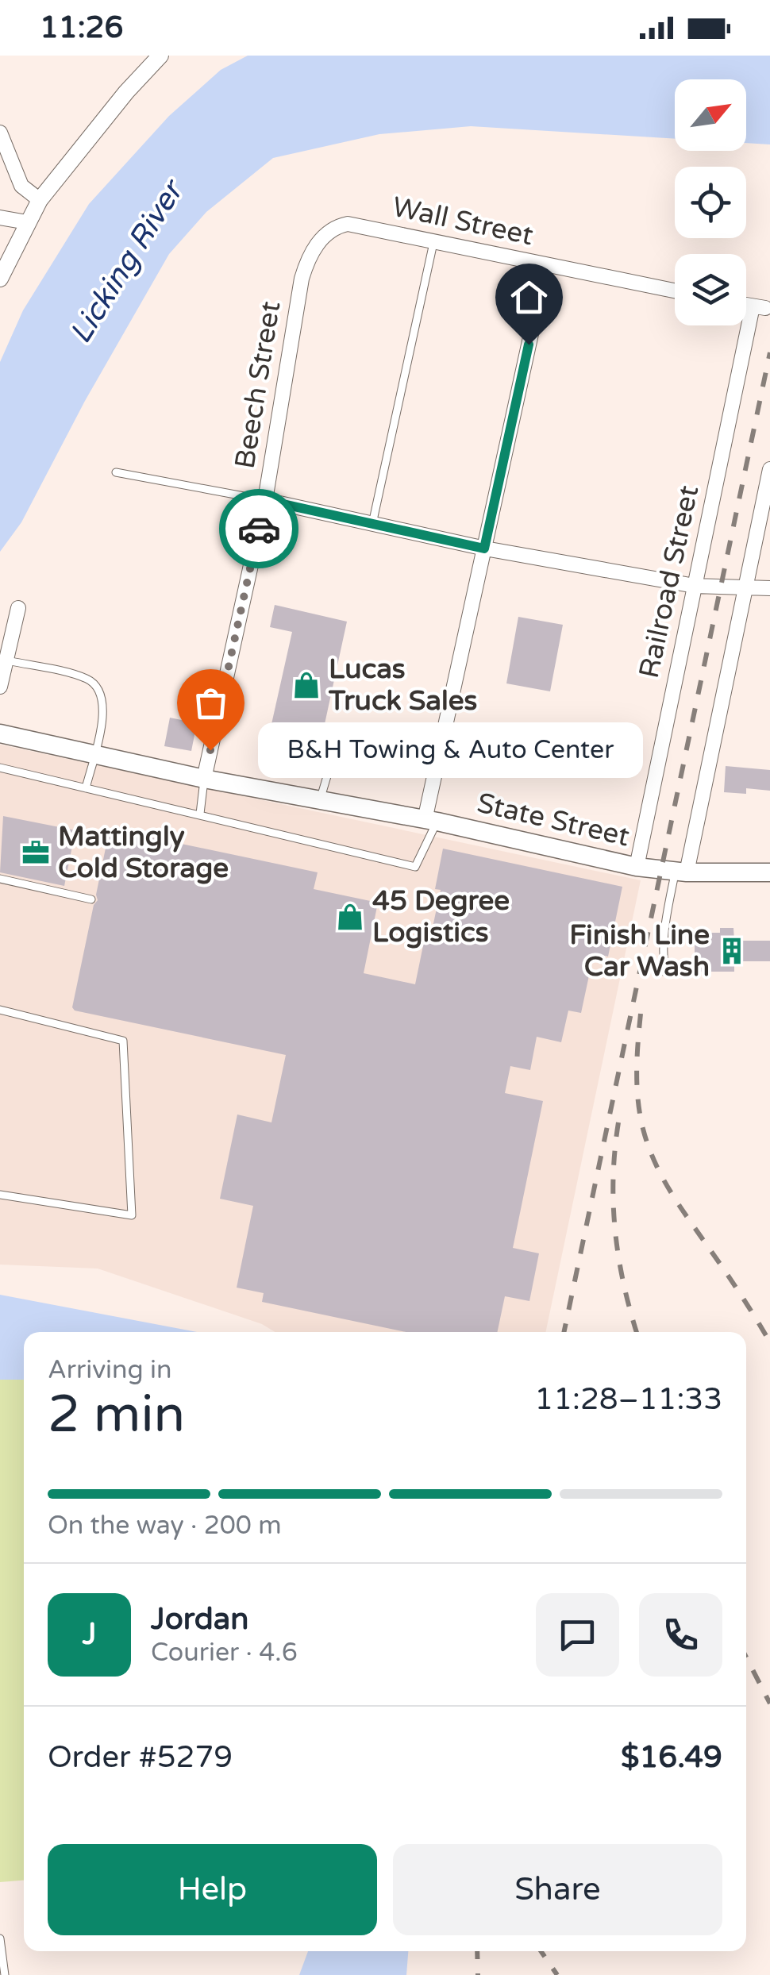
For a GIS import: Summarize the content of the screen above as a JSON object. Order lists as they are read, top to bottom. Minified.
{"streets":{"main road":["State Street"],"street":["Wall Street","Beech Street","Railroad Street"]},"crossings":[["Wall Street","Beech Street"],["Beech Street","State Street"],["Railroad Street","State Street"]],"water":["Licking River"],"places":{"shop":["Lucas Truck Sales","45 Degree Logistics"],"other":["B&H Towing & Auto Center"],"office":["Mattingly Cold Storage"],"building":["Finish Line Car Wash"]},"north":"top right","page":{"status":"11:26","bubble":"B&H Towing & Auto Center","heading":["2 min","Arriving in","11:28–11:33"],"panel":["Jordan","Courier · 4.6","Order #5279","$16.49"],"bar":"On the way · 200 m","round":"J","buttons":["Help","Share"]}}
